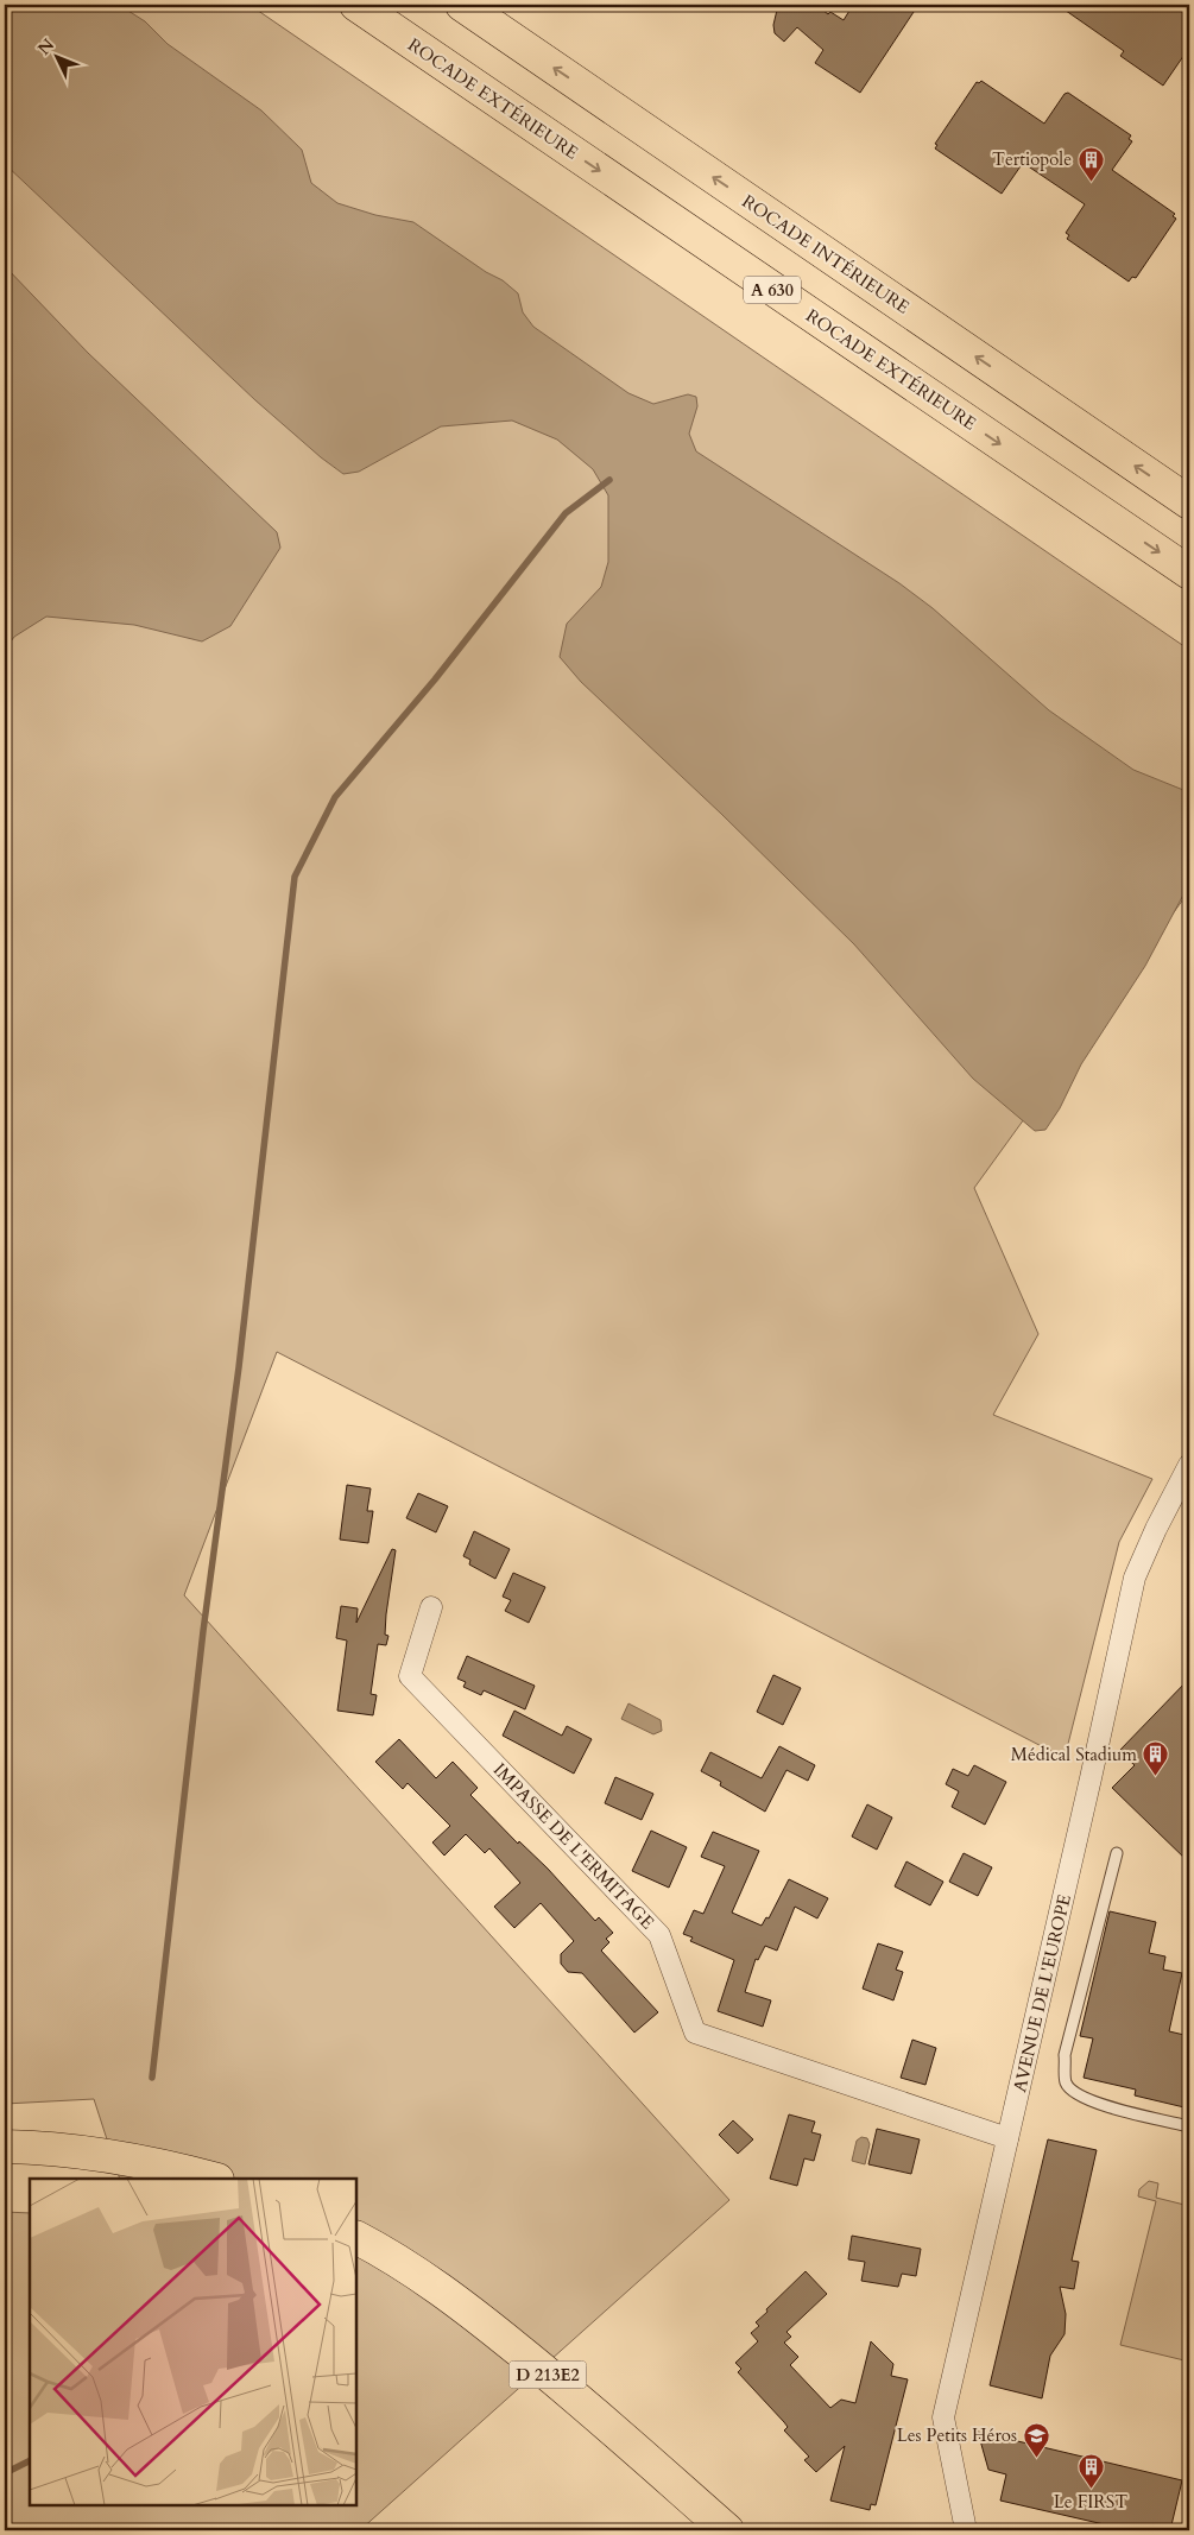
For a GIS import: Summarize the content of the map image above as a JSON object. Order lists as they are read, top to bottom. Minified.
{"streets":{"main road":["ROCADE EXTÉRIEURE","ROCADE INTÉRIEURE","A 630","D 213E2"],"street":["IMPASSE DE L'ERMITAGE","AVENUE DE L'EUROPE"]},"crossings":[["IMPASSE DE L'ERMITAGE","AVENUE DE L'EUROPE"]],"one_way":["ROCADE EXTÉRIEURE","ROCADE INTÉRIEURE"],"places":{"building":["Tertiopole","Médical Stadium","Le FIRST"],"school or university":["Les Petits Héros"]},"north":"top left"}
